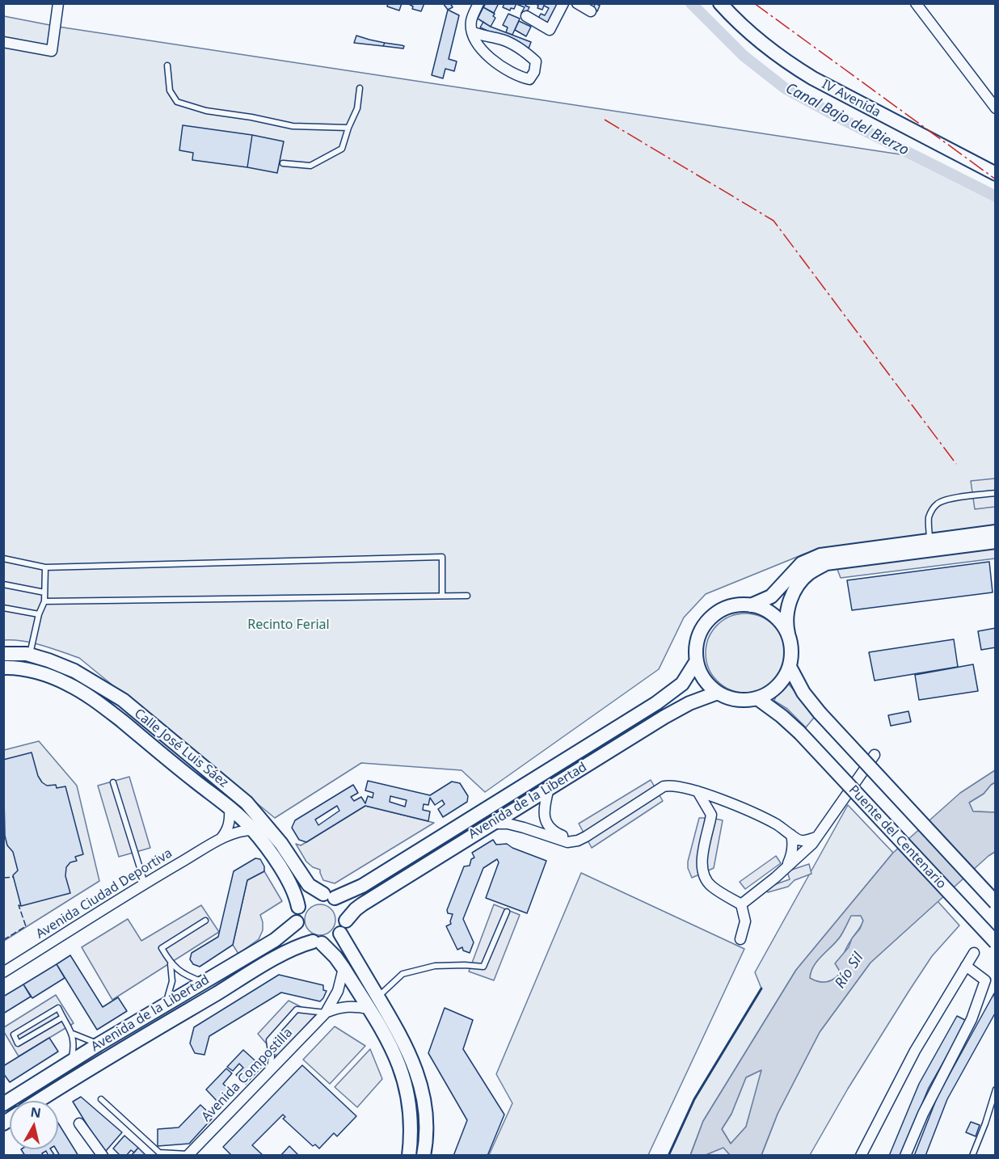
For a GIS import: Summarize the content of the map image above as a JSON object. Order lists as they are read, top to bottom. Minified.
{"streets":{"main road":["IV Avenida","Calle José Luis Sáez","Avenida de la Libertad","Puente del Centenario"],"street":["Avenida Ciudad Deportiva","Avenida Compostilla"]},"crossings":[["Calle José Luis Sáez","Avenida de la Libertad"],["Calle José Luis Sáez","Avenida Ciudad Deportiva"],["Avenida de la Libertad","Puente del Centenario"]],"water":["Canal Bajo del Bierzo","Río Sil"],"parks":["Recinto Ferial"],"north":"top"}
